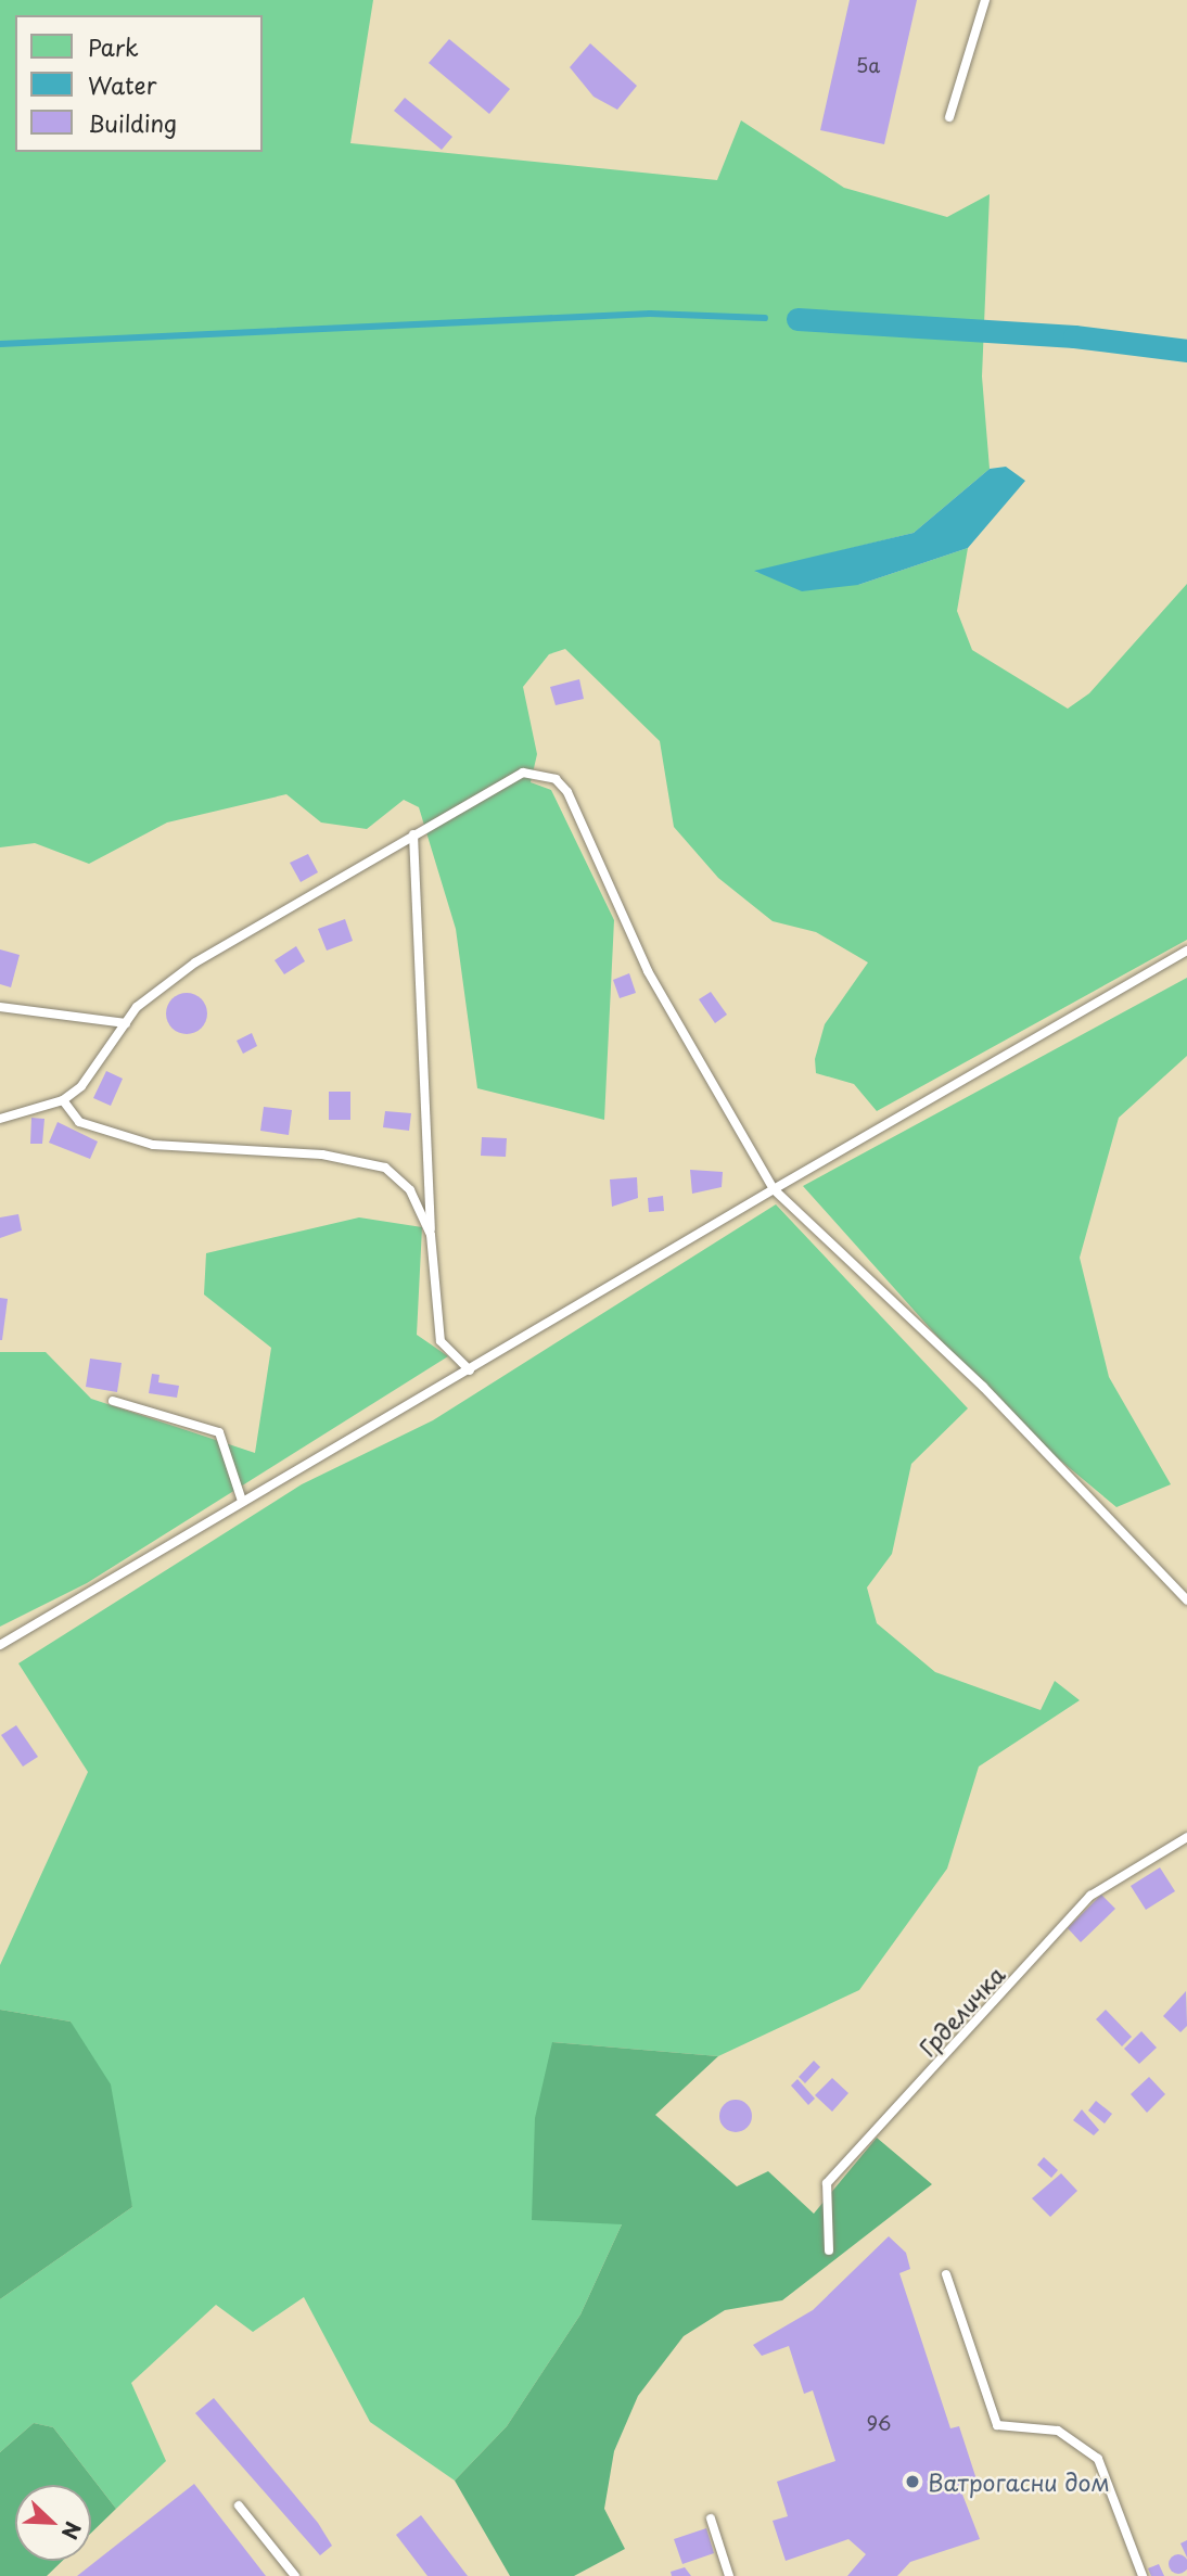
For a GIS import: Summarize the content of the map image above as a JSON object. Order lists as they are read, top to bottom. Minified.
{"streets":{"lane":["Грделичка"]},"places":["Ватрогасни дом"],"house_numbers":["5a","96"],"legend":["Park","Water","Building"],"north":"bottom right"}
